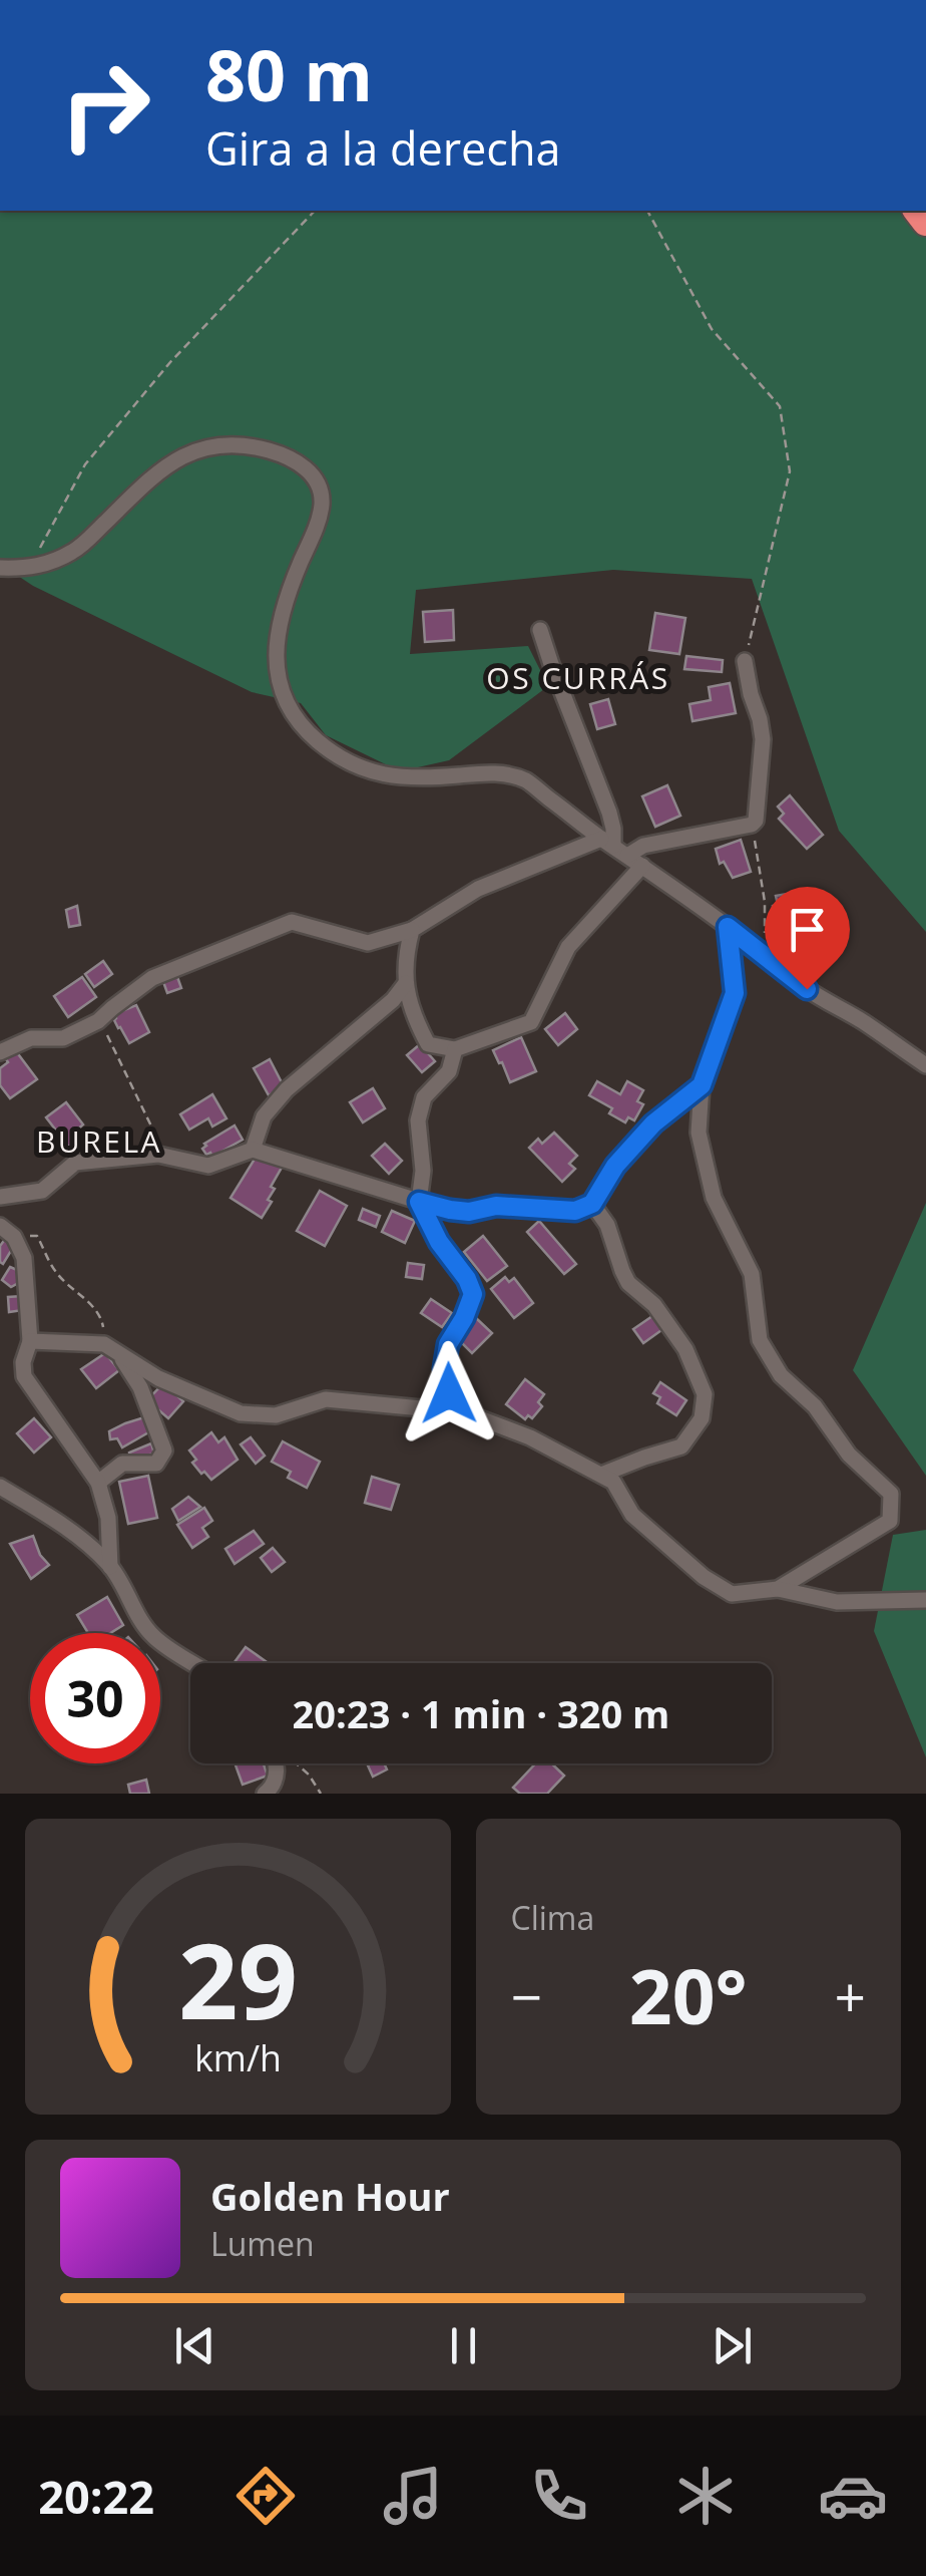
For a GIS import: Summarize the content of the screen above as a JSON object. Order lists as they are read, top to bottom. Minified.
{"districts":["OS CURRÁS","BURELA"],"page":{"turn":["80 m","Gira a la derecha"],"limit":"30","trip":"20:23 · 1 min · 320 m","tile":"Clima","heat":["−","20°","+"],"song":["Golden Hour","Lumen"],"tabs":"20:22","gauge":["29","km/h"]}}
